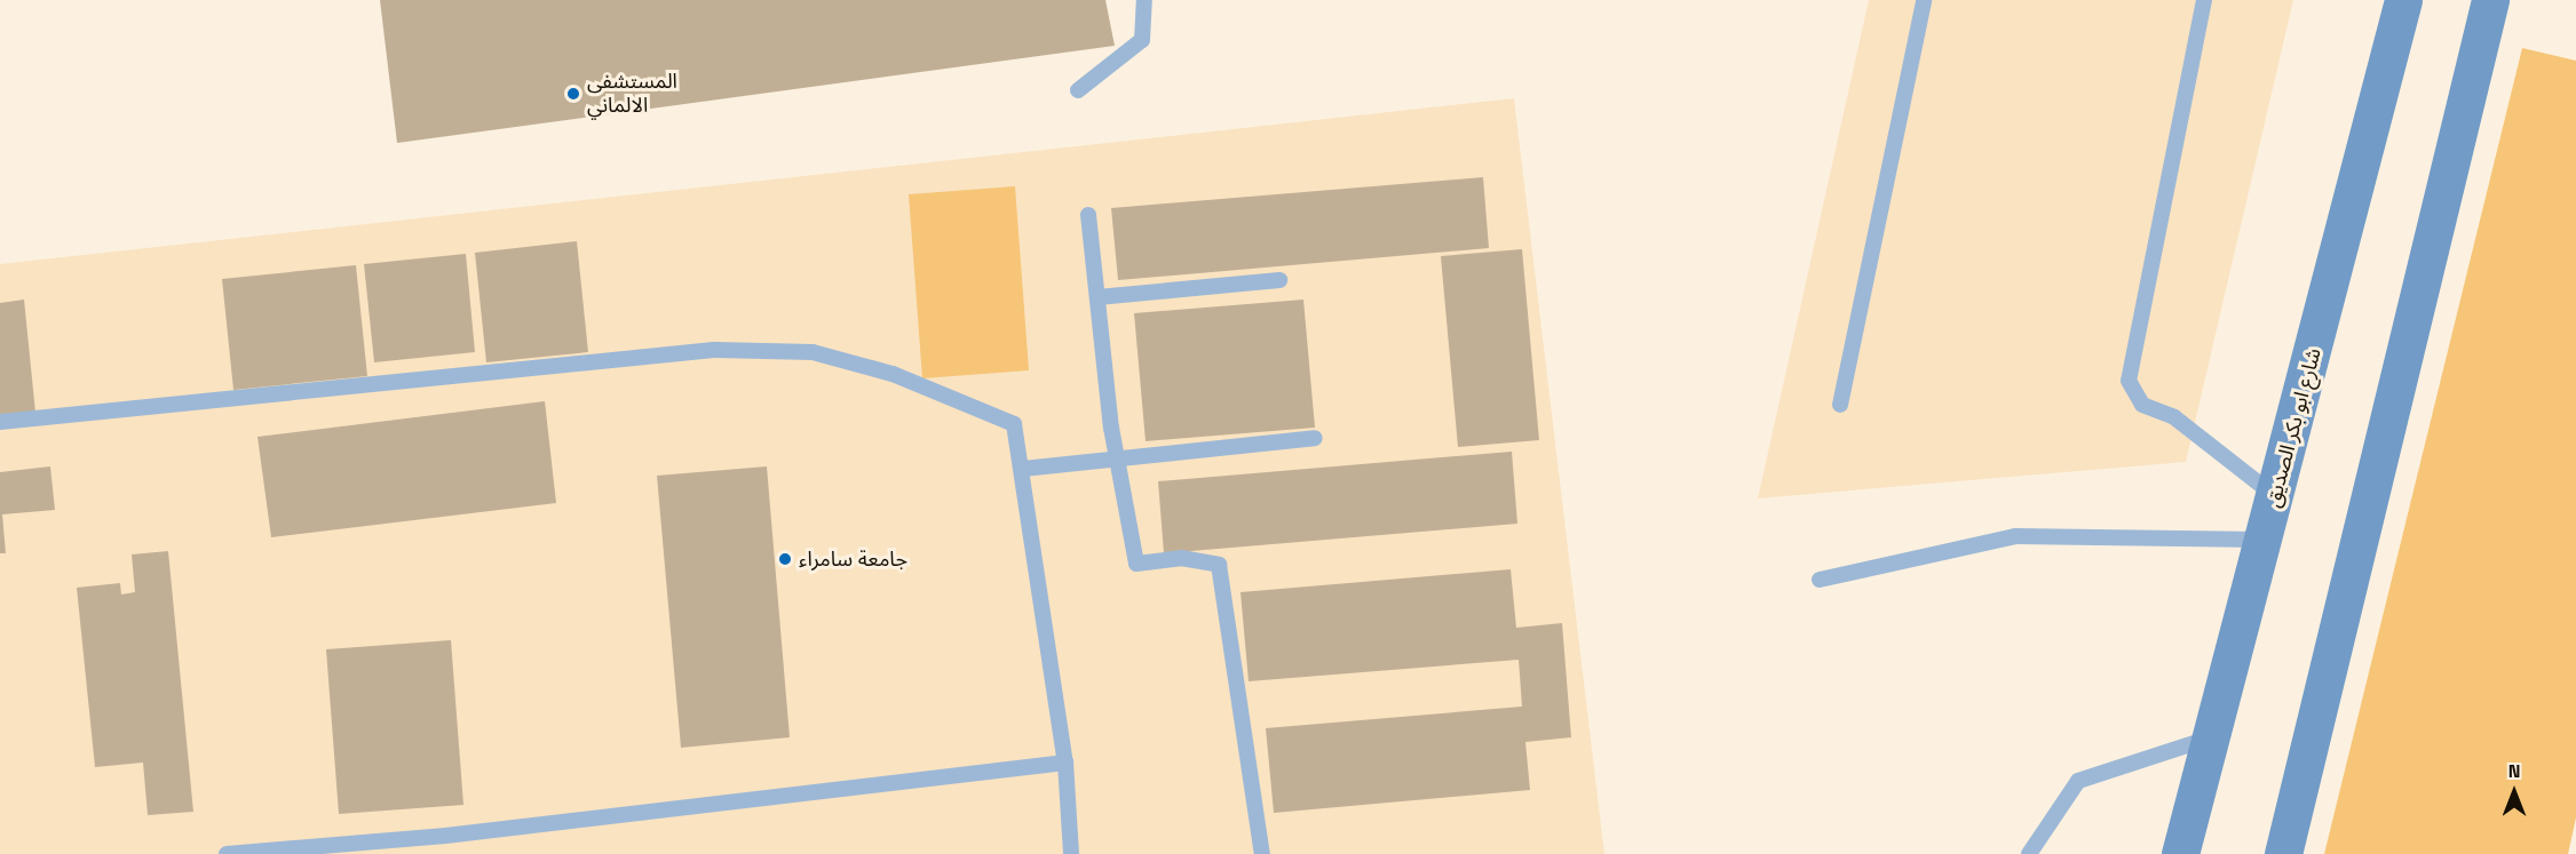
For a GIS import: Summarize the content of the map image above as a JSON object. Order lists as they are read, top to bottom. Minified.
{"streets":{"main road":["شارع ابو بكر الصديق"]},"places":["المستشفى الالماني","جامعة سامراء"],"north":"top"}
